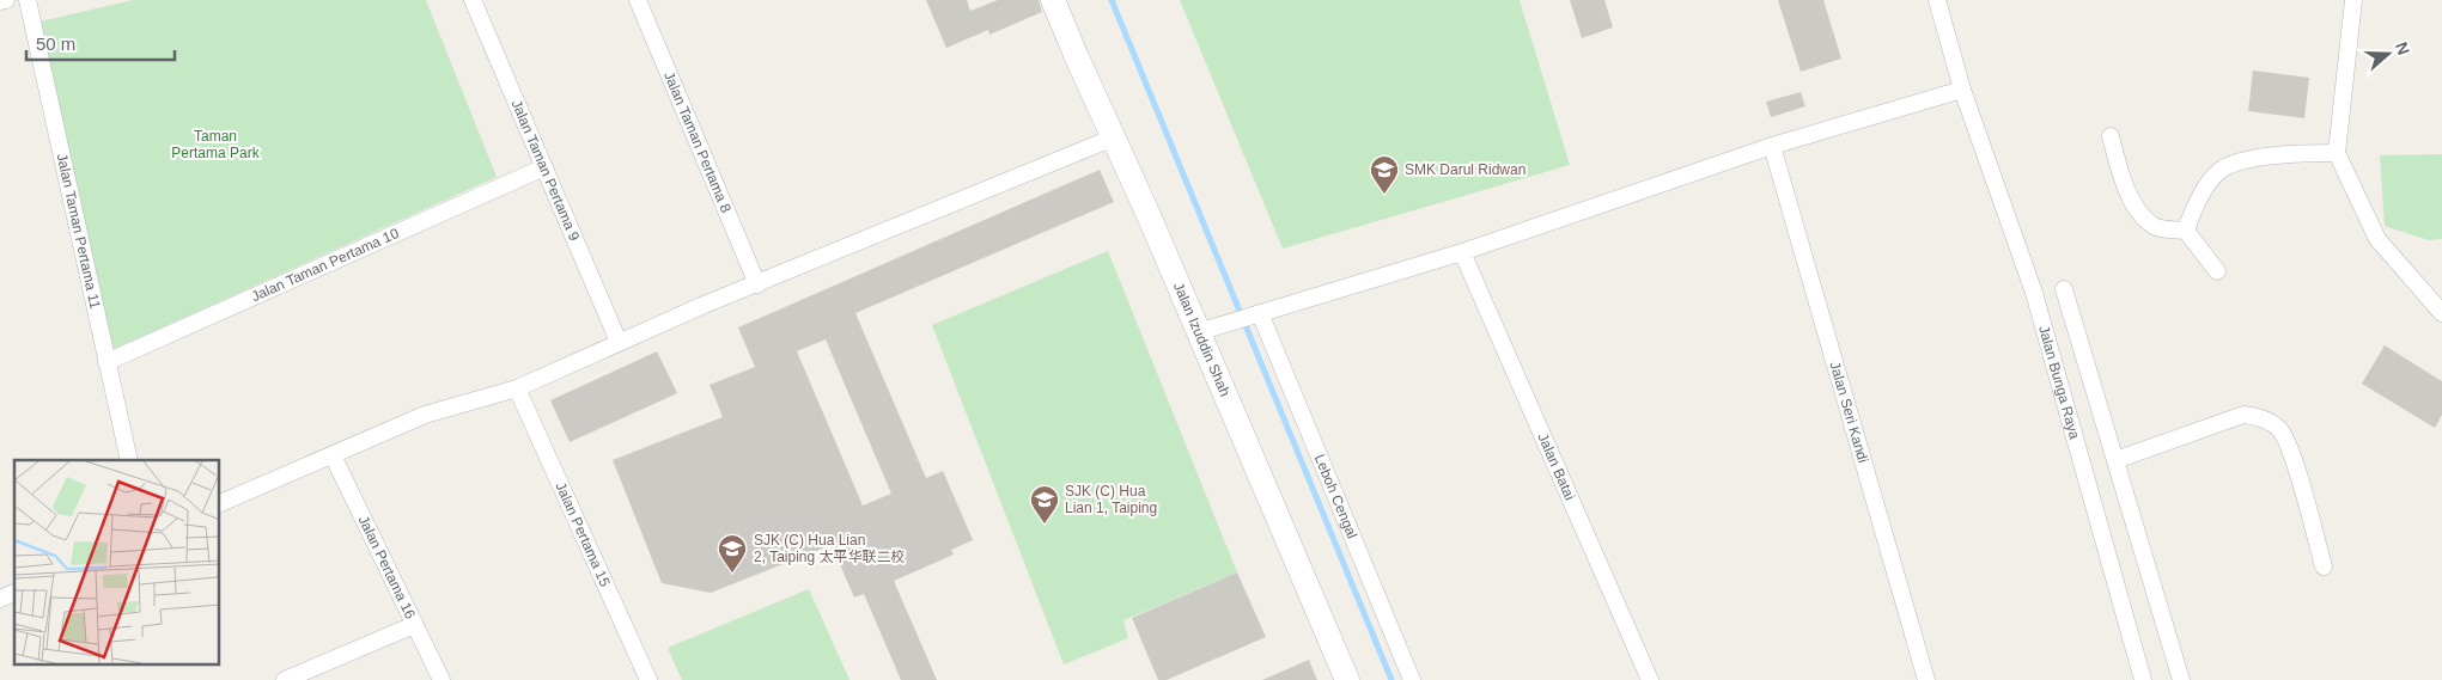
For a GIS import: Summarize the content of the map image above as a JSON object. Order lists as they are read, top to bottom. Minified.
{"streets":{"main road":["Jalan Izuddin Shah"],"street":["Jalan Taman Pertama 8","Jalan Taman Pertama 9","Jalan Taman Pertama 11","Jalan Taman Pertama 10","Jalan Bunga Raya","Jalan Seri Kandi","Jalan Batai","Leboh Cengal","Jalan Pertama 15","Jalan Pertama 16"]},"crossings":[["Jalan Taman Pertama 9","Jalan Taman Pertama 10"],["Jalan Taman Pertama 11","Jalan Taman Pertama 10"]],"parks":["Taman Pertama Park"],"places":{"school or university":["SMK Darul Ridwan","SJK (C) Hua Lian 1, Taiping","SJK (C) Hua Lian 2, Taiping 太平华联二校"]},"scale_bar":"50 m","north":"right"}
